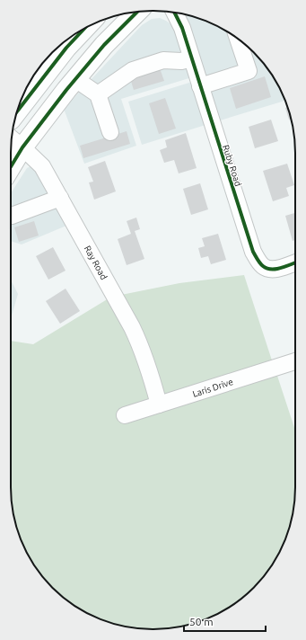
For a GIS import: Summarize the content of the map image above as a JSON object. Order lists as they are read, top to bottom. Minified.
{"streets":{"street":["Ruby Road","Ray Road","Laris Drive"]},"crossings":[["Ray Road","Laris Drive"]],"scale_bar":"50 m"}
